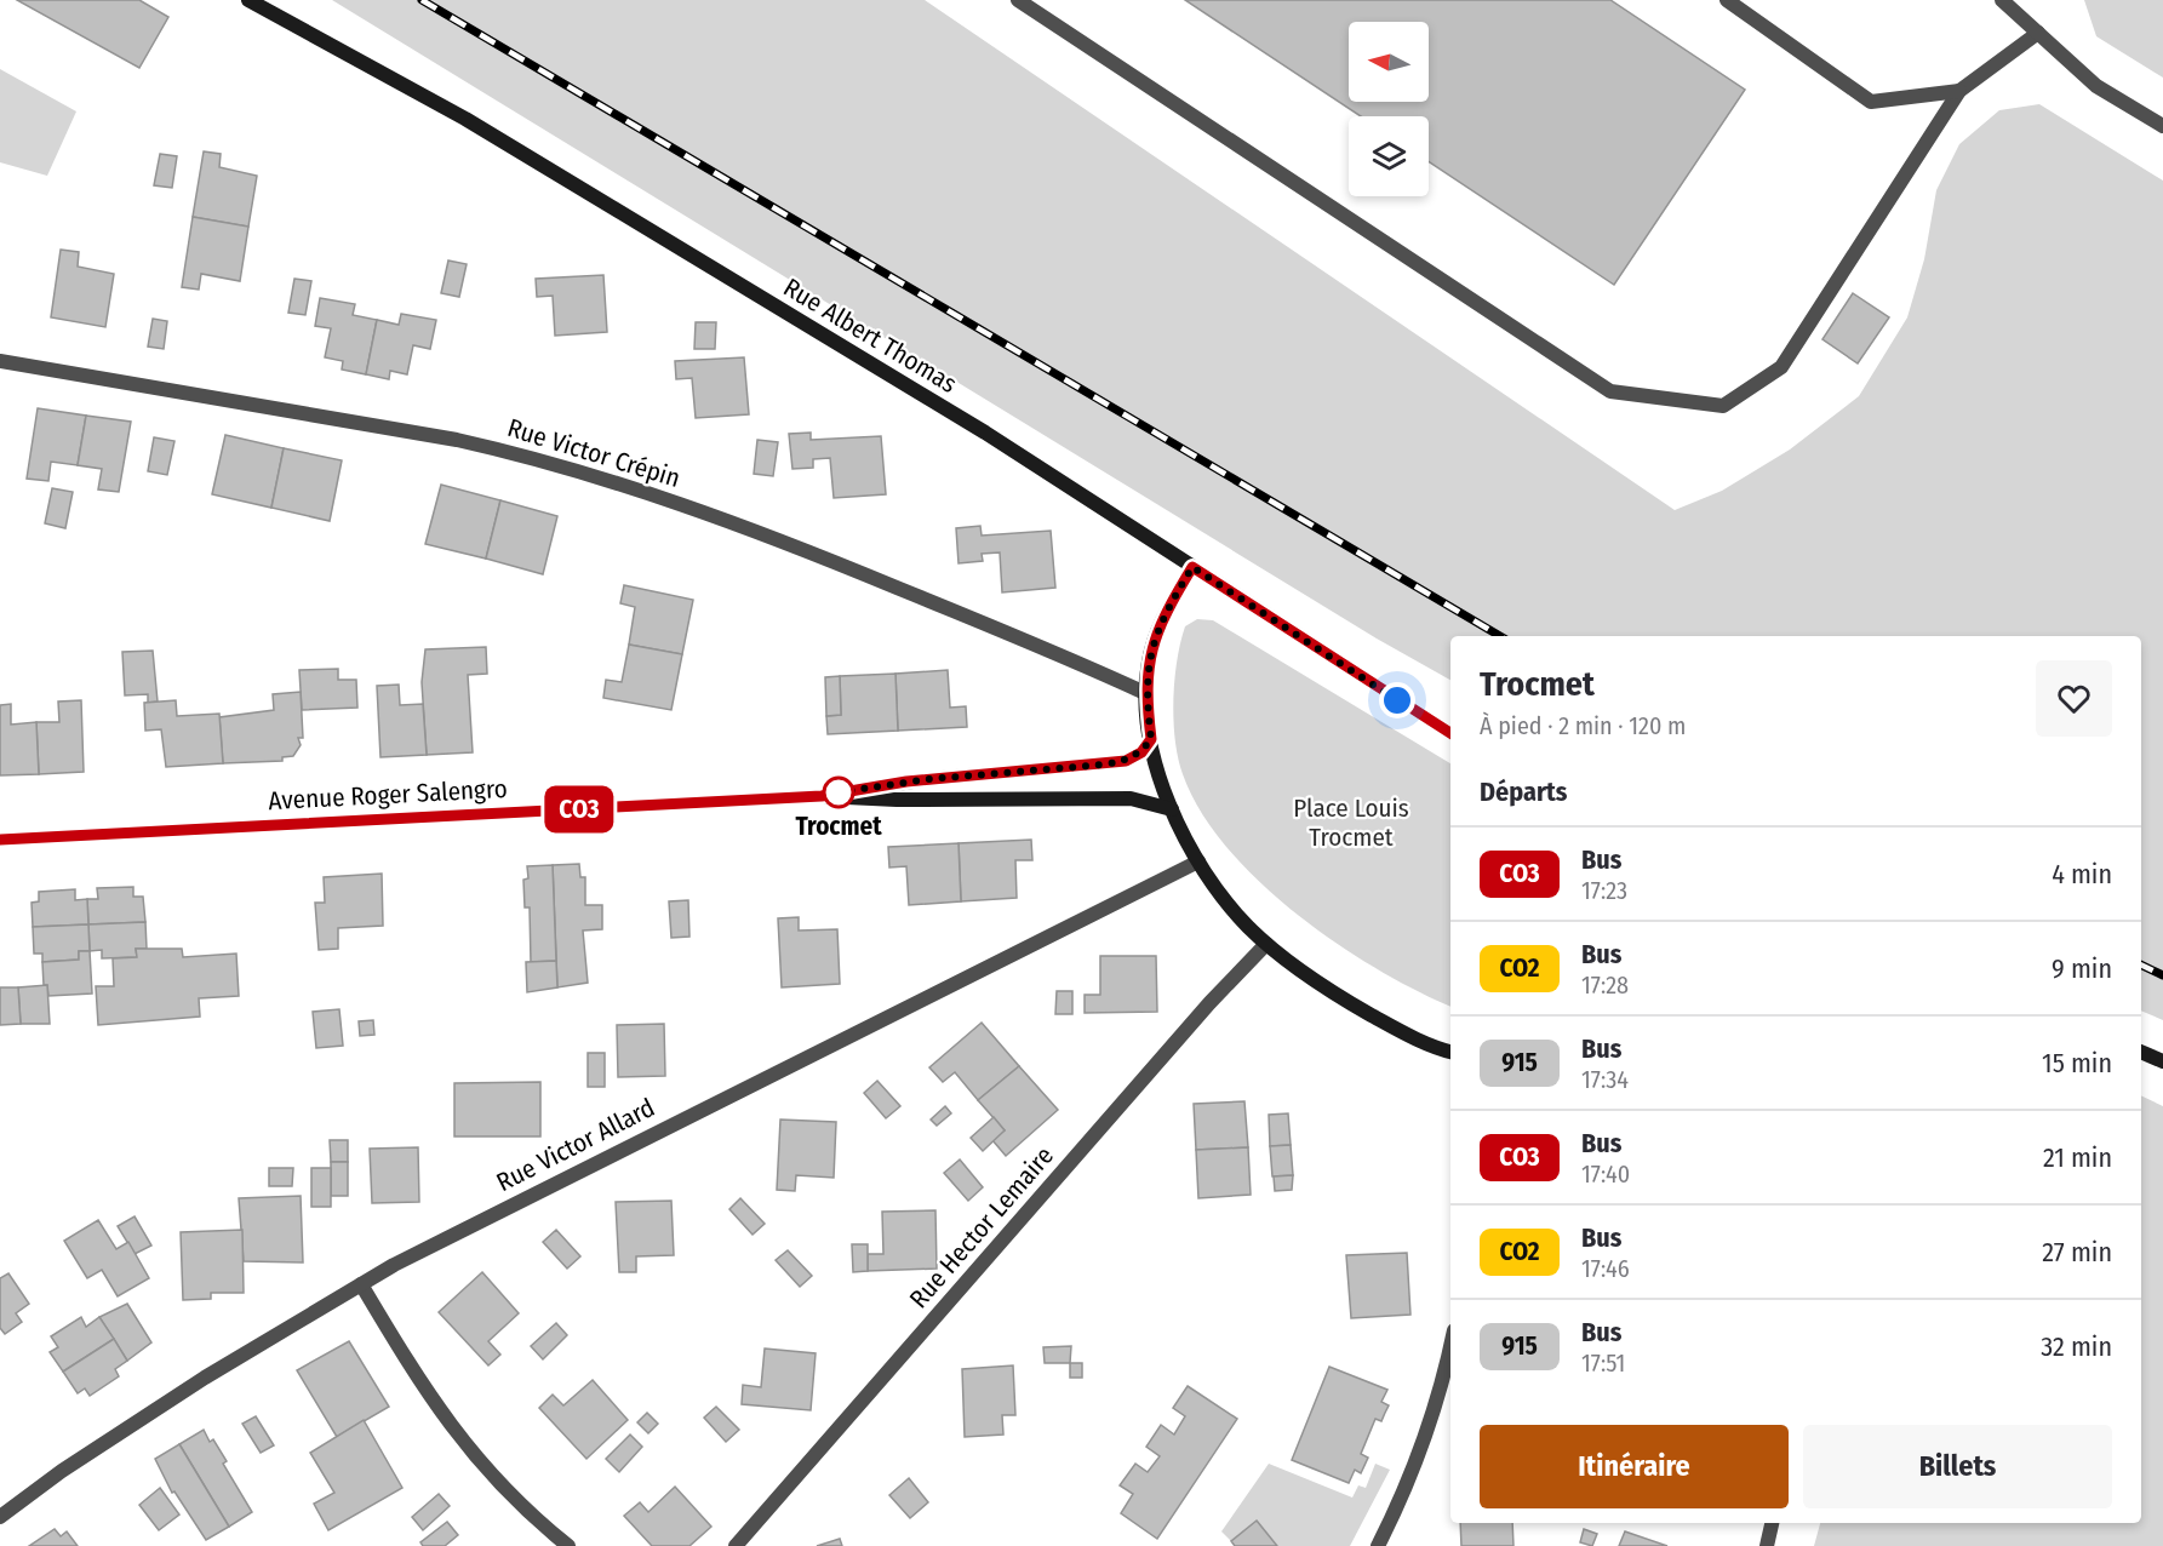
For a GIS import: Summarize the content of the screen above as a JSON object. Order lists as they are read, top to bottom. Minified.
{"streets":{"street":["Rue Albert Thomas","Rue Victor Crépin","Avenue Roger Salengro","Rue Victor Allard","Rue Hector Lemaire"]},"parks":["Place Louis Trocmet"],"places":["Trocmet"],"lines":["bus line CO3"],"north":"left","page":{"on_map":"CO3","heading":[["Trocmet","À pied · 2 min · 120 m"],"Départs"],"list":[{"mark":"CO3","name":"Bus","note":"17:23","value":"4 min"},{"mark":"CO2","name":"Bus","note":"17:28","value":"9 min"},{"mark":"915","name":"Bus","note":"17:34","value":"15 min"},{"mark":"CO3","name":"Bus","note":"17:40","value":"21 min"},{"mark":"CO2","name":"Bus","note":"17:46","value":"27 min"},{"mark":"915","name":"Bus","note":"17:51","value":"32 min"}],"buttons":["Itinéraire","Billets"]}}
